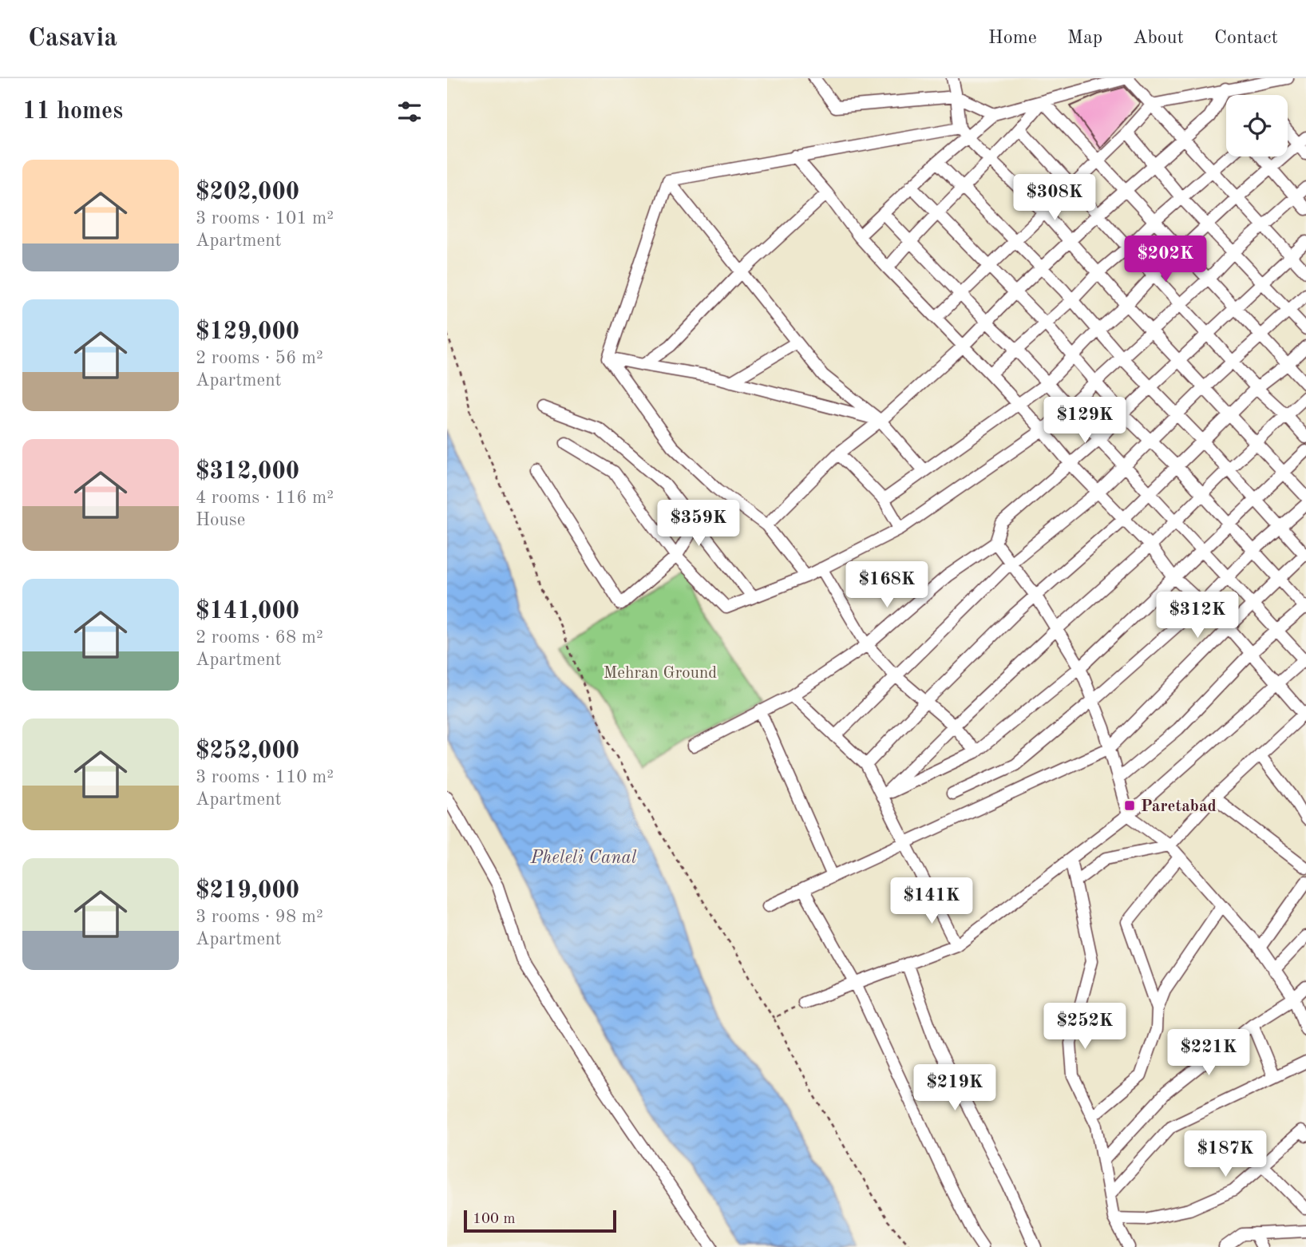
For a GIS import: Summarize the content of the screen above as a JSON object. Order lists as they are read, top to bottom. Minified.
{"water":["Pheleli Canal"],"parks":["Mehran Ground"],"places":{"transit":["Paretabad"]},"scale_bar":"100 m","page":{"header":"Casavia","nav":["Home","Map","About","Contact"],"heading":"11 homes","list":[{"name":"$202,000","note":"3 rooms · 101 m² · Apartment"},{"name":"$129,000","note":"2 rooms · 56 m² · Apartment"},{"name":"$312,000","note":"4 rooms · 116 m² · House"},{"name":"$141,000","note":"2 rooms · 68 m² · Apartment"},{"name":"$252,000","note":"3 rooms · 110 m² · Apartment"},{"name":"$219,000","note":"3 rooms · 98 m² · Apartment"}],"price":["$308K","$202K","$129K","$359K","$168K","$312K","$141K","$252K","$221K","$219K","$187K"],"scale":"100 m"}}
